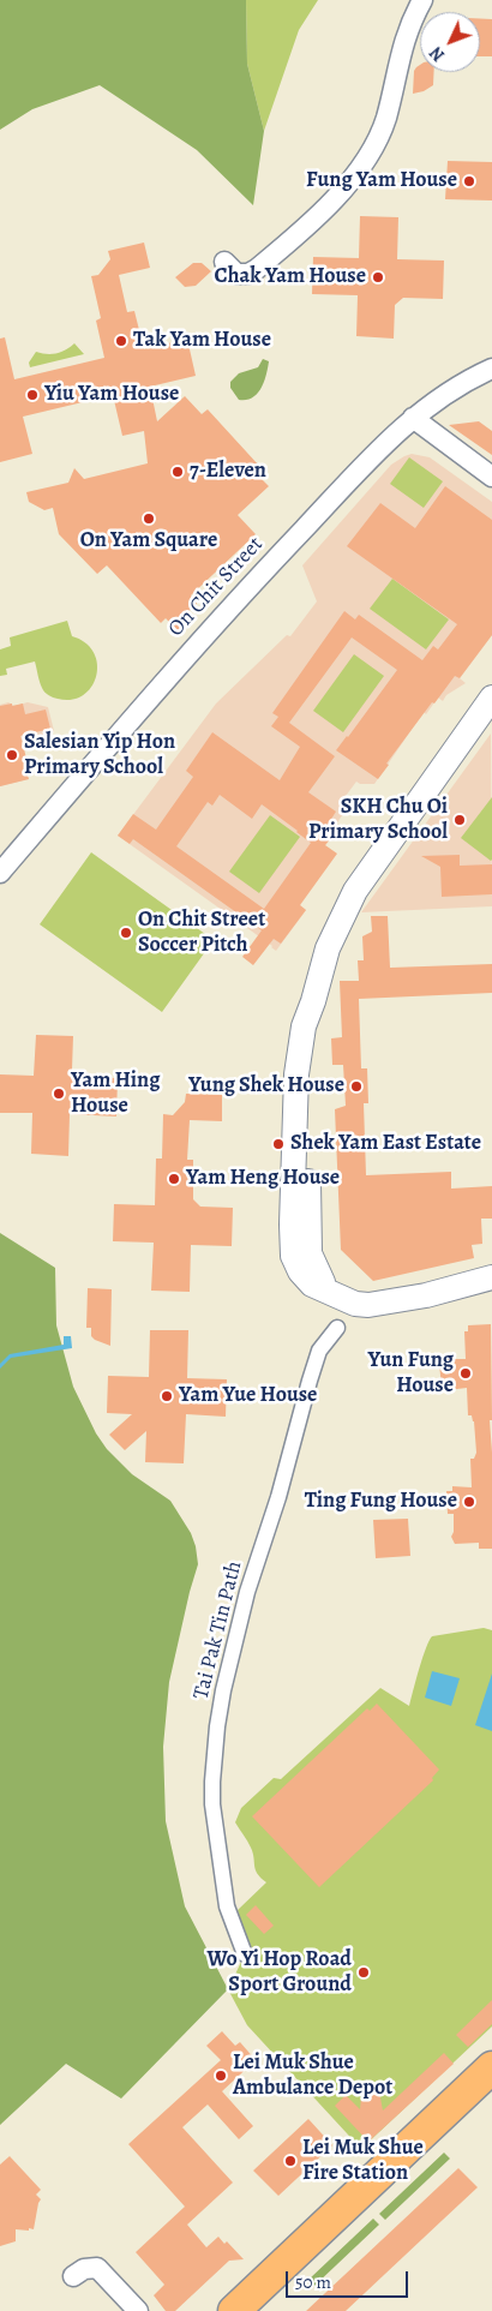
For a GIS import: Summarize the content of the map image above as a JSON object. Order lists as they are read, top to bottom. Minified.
{"streets":{"street":["On Chit Street","Tai Pak Tin Path"]},"places":["Fung Yam House","Chak Yam House","Tak Yam House","Yiu Yam House","7-Eleven","On Yam Square","Salesian Yip Hon Primary School","SKH Chu Oi Primary School","On Chit Street Soccer Pitch","Yung Shek House","Yam Hing House","Shek Yam East Estate","Yam Heng House","Yun Fung House","Yam Yue House","Ting Fung House","Wo Yi Hop Road Sport Ground","Lei Muk Shue Ambulance Depot","Lei Muk Shue Fire Station"],"scale_bar":"50 m","north":"bottom left"}
